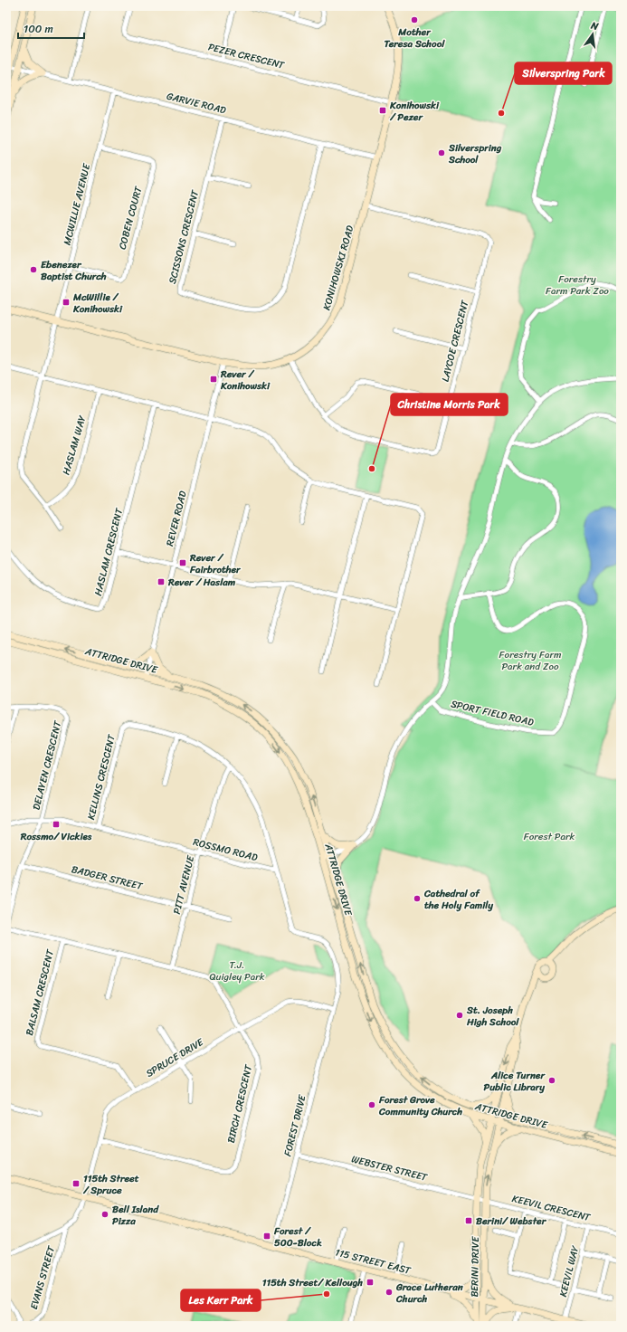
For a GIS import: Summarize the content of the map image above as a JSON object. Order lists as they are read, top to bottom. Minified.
{"streets":{"main road":["KONIHOWSKI ROAD","ATTRIDGE DRIVE","115 STREET EAST","BERINI DRIVE"],"street":["PEZER CRESCENT","GARVIE ROAD","MCWILLIE AVENUE","COBEN COURT","SCISSONS CRESCENT","LAYCOE CRESCENT","HASLAM WAY","REVER ROAD","HASLAM CRESCENT","SPORT FIELD ROAD","DELAYEN CRESCENT","KELLINS CRESCENT","ROSSMO ROAD","BADGER STREET","PITT AVENUE","BALSAM CRESCENT","SPRUCE DRIVE","BIRCH CRESCENT","FOREST DRIVE","WEBSTER STREET","KEEVIL CRESCENT","KEEVIL WAY","EVANS STREET"]},"crossings":[["PEZER CRESCENT","KONIHOWSKI ROAD"],["GARVIE ROAD","MCWILLIE AVENUE"],["GARVIE ROAD","SCISSONS CRESCENT"],["GARVIE ROAD","KONIHOWSKI ROAD"],["MCWILLIE AVENUE","COBEN COURT"],["MCWILLIE AVENUE","KONIHOWSKI ROAD"],["KONIHOWSKI ROAD","LAYCOE CRESCENT"],["KONIHOWSKI ROAD","REVER ROAD"],["REVER ROAD","ATTRIDGE DRIVE"],["ATTRIDGE DRIVE","BERINI DRIVE"],["DELAYEN CRESCENT","ROSSMO ROAD"],["DELAYEN CRESCENT","BADGER STREET"],["KELLINS CRESCENT","ROSSMO ROAD"],["KELLINS CRESCENT","PITT AVENUE"],["ROSSMO ROAD","PITT AVENUE"],["BADGER STREET","PITT AVENUE"],["PITT AVENUE","BIRCH CRESCENT"],["BALSAM CRESCENT","SPRUCE DRIVE"],["BALSAM CRESCENT","BIRCH CRESCENT"],["SPRUCE DRIVE","BIRCH CRESCENT"],["SPRUCE DRIVE","FOREST DRIVE"],["SPRUCE DRIVE","115 STREET EAST"],["SPRUCE DRIVE","EVANS STREET"],["FOREST DRIVE","WEBSTER STREET"],["FOREST DRIVE","115 STREET EAST"],["WEBSTER STREET","KEEVIL CRESCENT"],["WEBSTER STREET","BERINI DRIVE"],["KEEVIL CRESCENT","BERINI DRIVE"],["KEEVIL CRESCENT","KEEVIL WAY"],["115 STREET EAST","BERINI DRIVE"],["115 STREET EAST","KEEVIL WAY"]],"parks":["Forestry Farm Park Zoo","Forestry Farm Park and Zoo","Forest Park","T.J. Quigley Park"],"places":{"other":["Mother Teresa School","Silverspring Park","Silverspring School","Ebenezer Baptist Church","Christine Morris Park","Cathedral of the Holy Family","St. Joseph High School","Alice Turner Public Library","Forest Grove Community Church","Bell Island Pizza","Grace Lutheran Church","Les Kerr Park"],"transit":["Konihowski / Pezer","McWillie / Konihowski","Rever / Konihowski","Rever / Fairbrother","Rever / Haslam","Rossmo/ Vickies","115th Street / Spruce","Berini/ Webster","Forest / 500-Block","115th Street/ Kellough"]},"scale_bar":"100 m","north":"top"}
